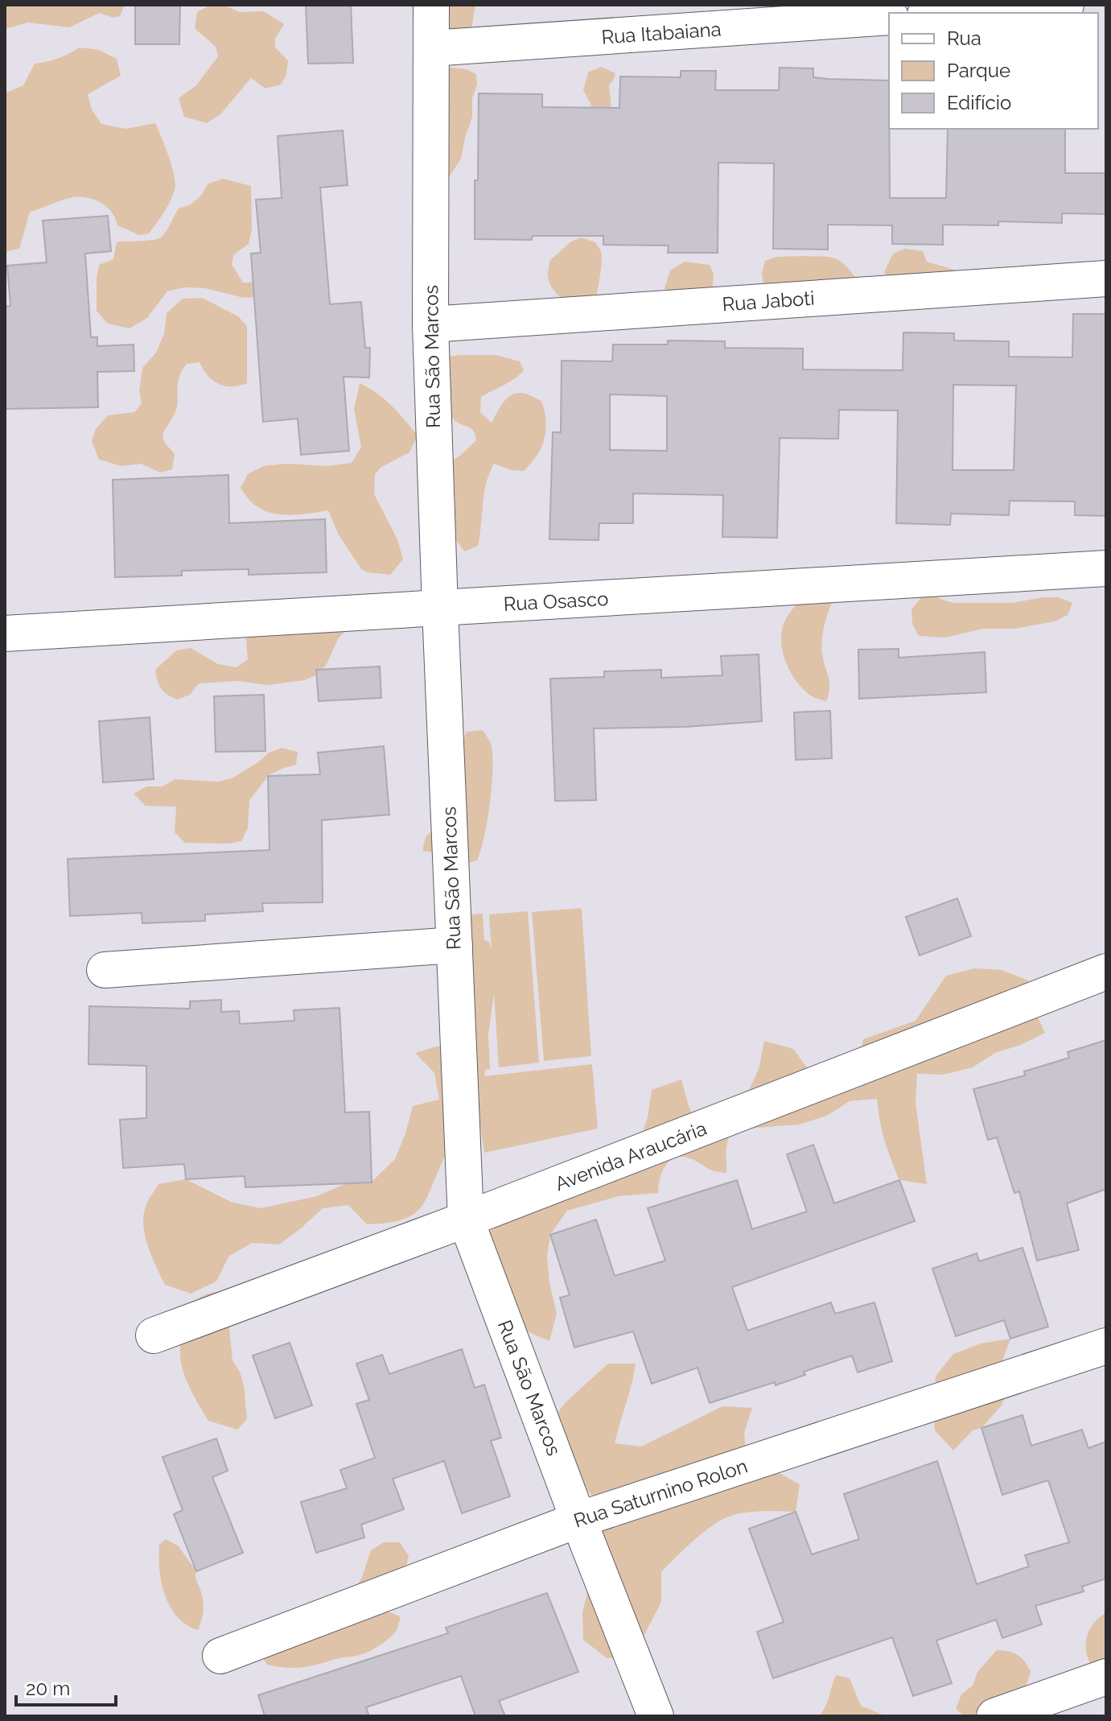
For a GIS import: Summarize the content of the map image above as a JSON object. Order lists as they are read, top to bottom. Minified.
{"streets":{"street":["Rua Itabaiana","Rua Jaboti","Rua São Marcos","Rua Osasco","Avenida Araucária","Rua Saturnino Rolon"]},"crossings":[["Rua Itabaiana","Rua São Marcos"],["Rua Jaboti","Rua São Marcos"],["Rua São Marcos","Rua Osasco"],["Rua São Marcos","Avenida Araucária"],["Rua São Marcos","Rua Saturnino Rolon"]],"legend":["Rua","Parque","Edifício"],"scale_bar":"20 m"}
